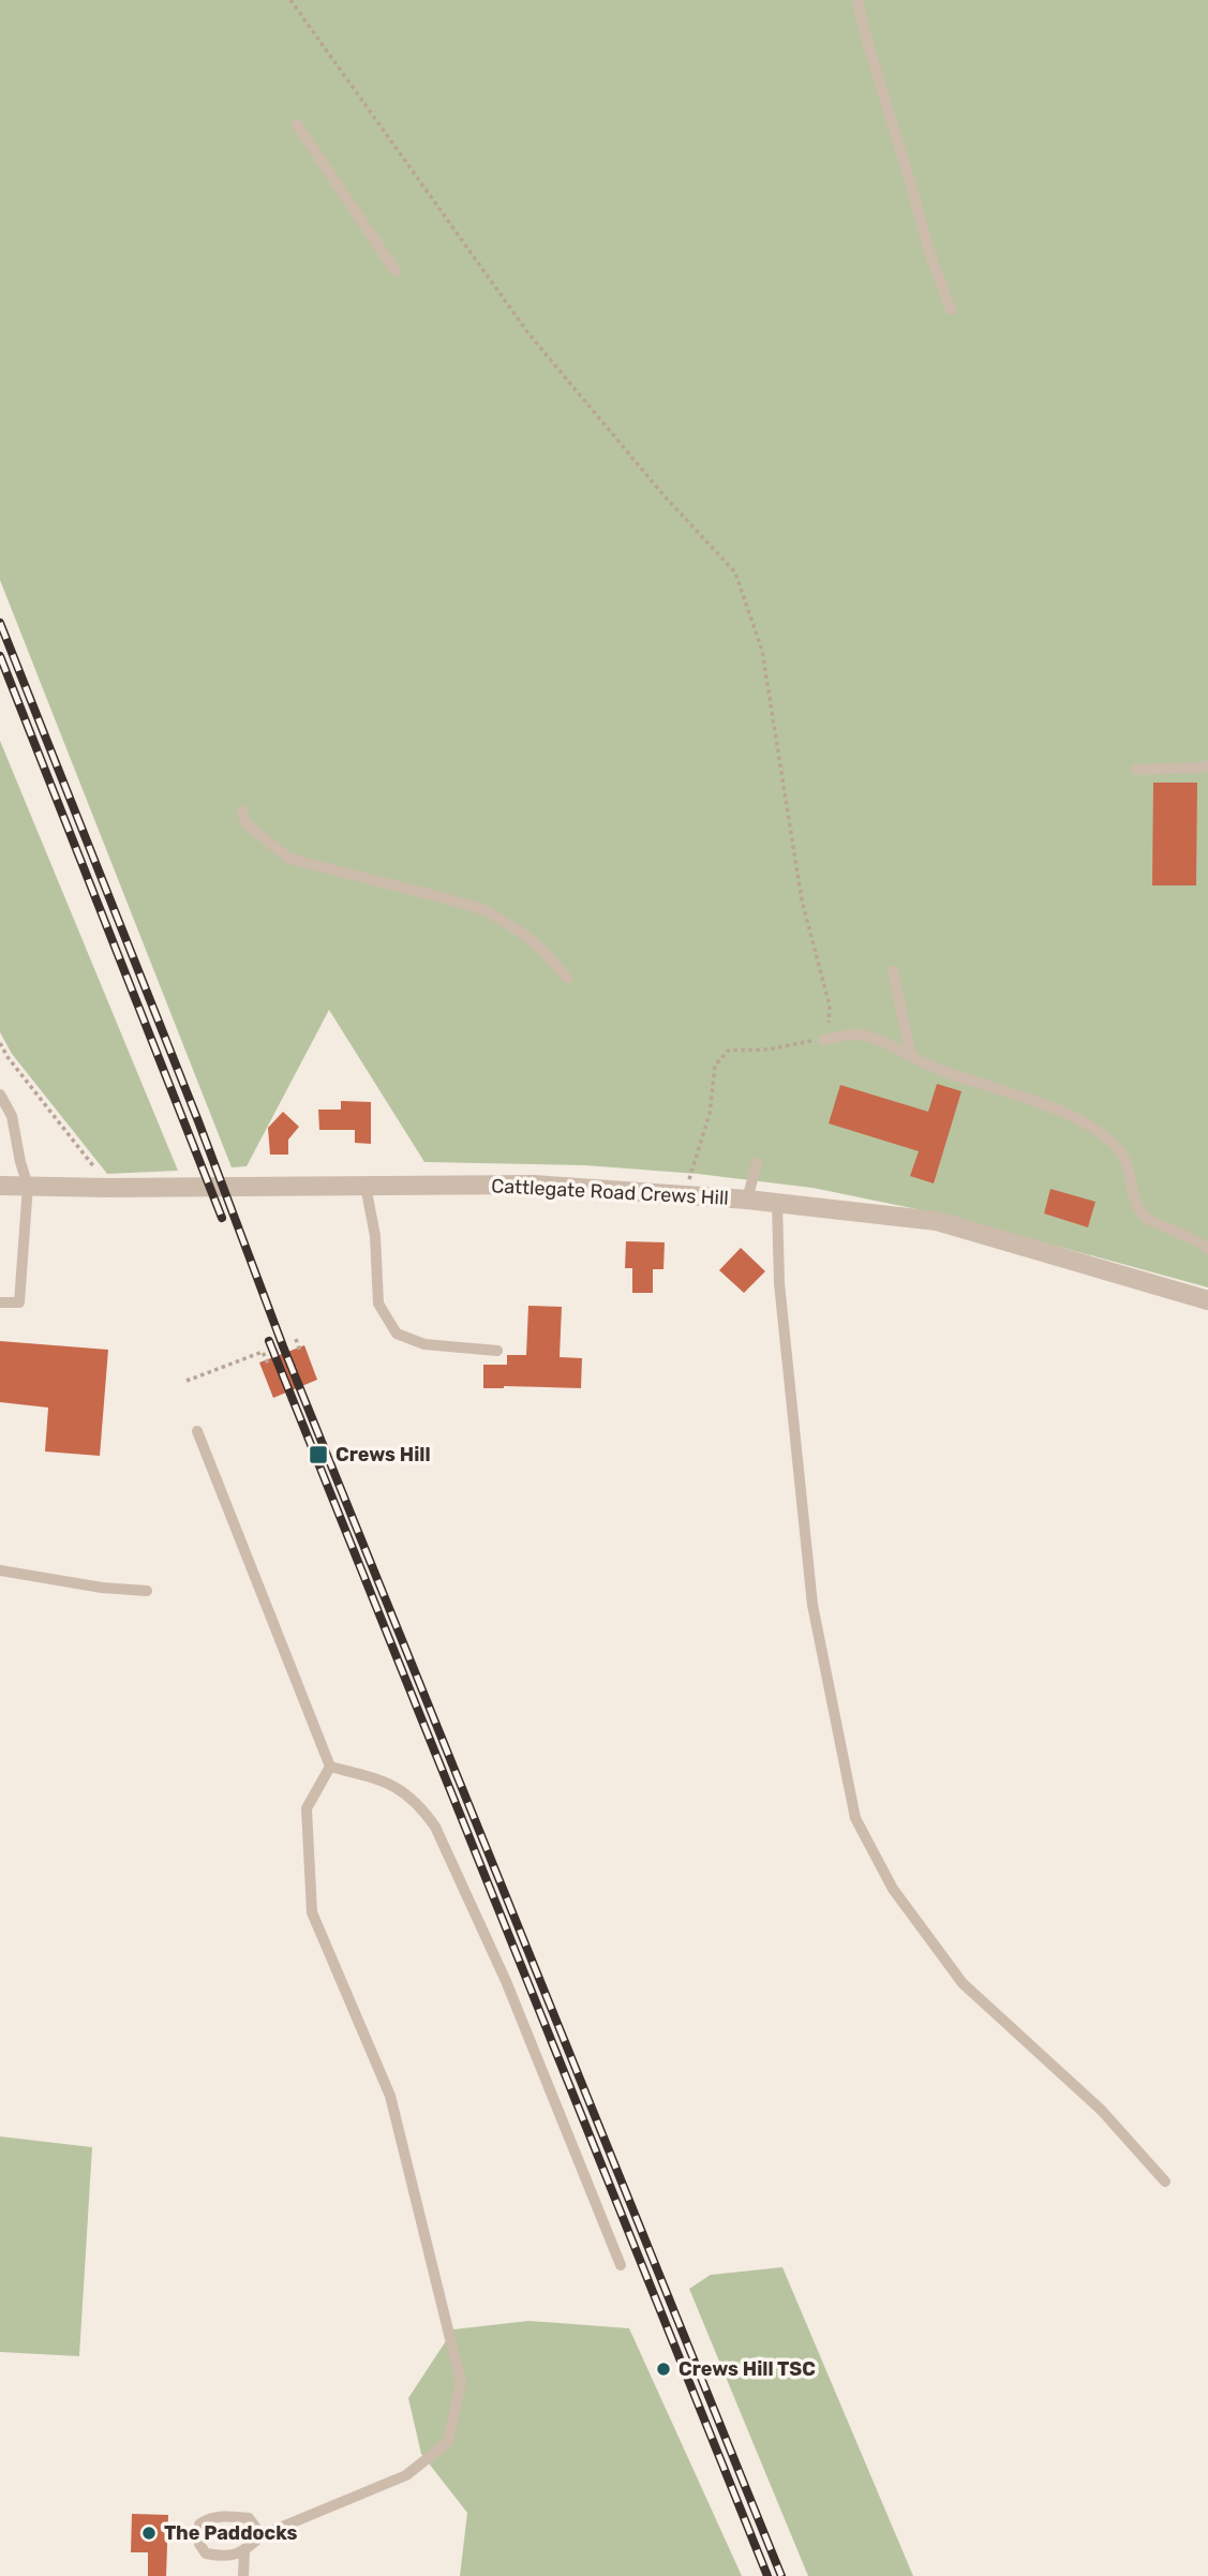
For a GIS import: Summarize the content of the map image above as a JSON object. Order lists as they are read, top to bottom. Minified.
{"streets":{"street":["Cattlegate Road Crews Hill"]},"places":{"transit":["Crews Hill"],"other":["Crews Hill TSC","The Paddocks"]}}
